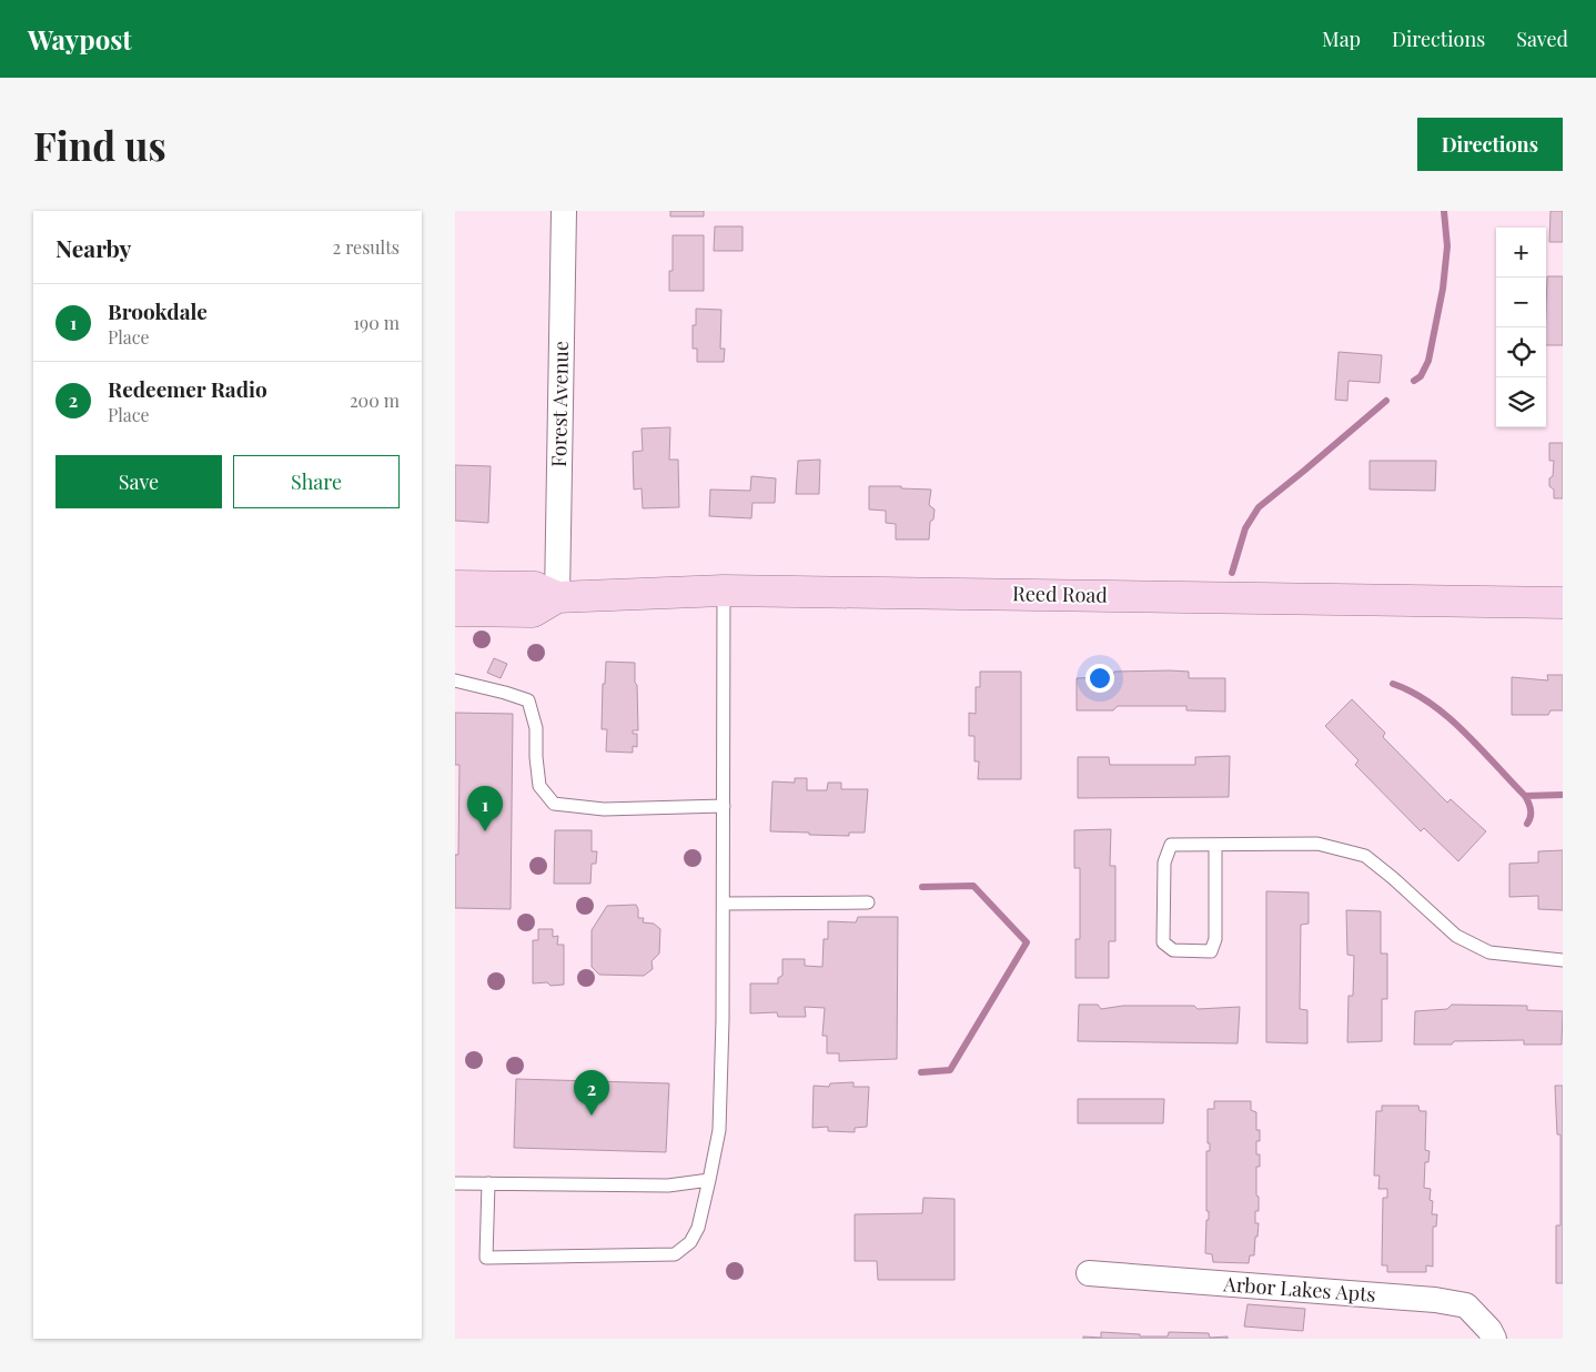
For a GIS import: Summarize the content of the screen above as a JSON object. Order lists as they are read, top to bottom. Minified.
{"streets":{"main road":["Reed Road"],"street":["Forest Avenue","Arbor Lakes Apts"]},"crossings":[["Forest Avenue","Reed Road"]],"page":{"header":"Waypost","nav":["Map","Directions","Saved"],"buttons":["Directions",["Save","Share"]],"title":"Find us","heading":["Nearby","2 results"],"map_buttons":["+","−"],"list":[{"mark":"1","name":"Brookdale","note":"Place","value":"190 m"},{"mark":"2","name":"Redeemer Radio","note":"Place","value":"200 m"}],"pins":["1","2"]}}
